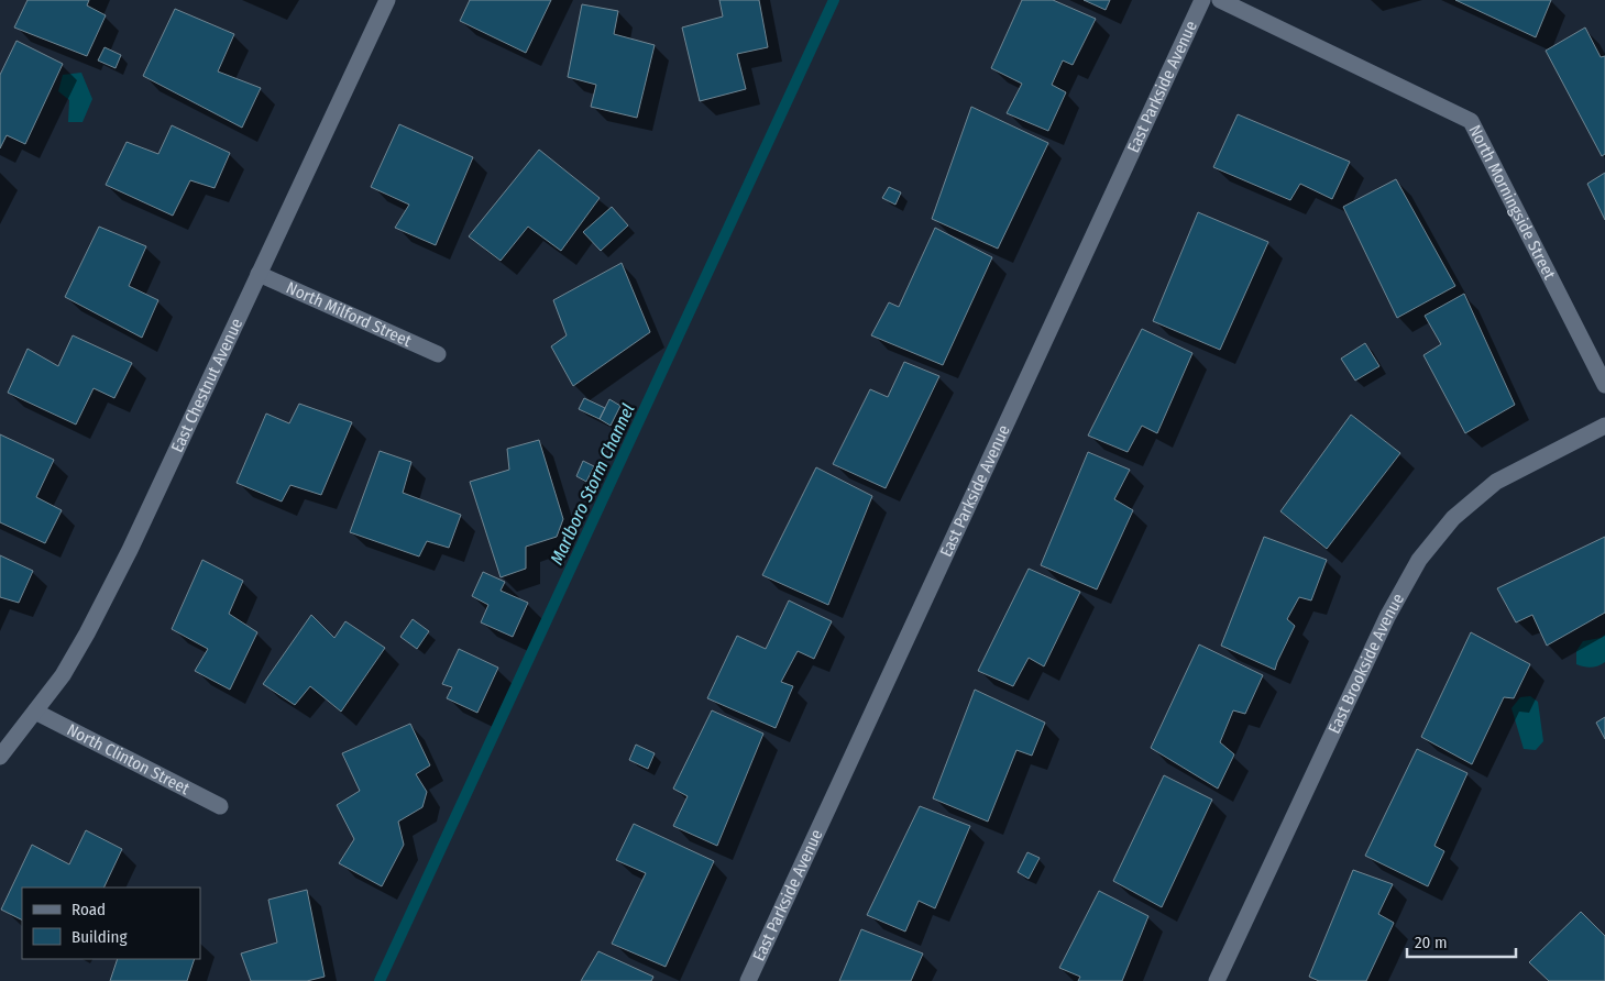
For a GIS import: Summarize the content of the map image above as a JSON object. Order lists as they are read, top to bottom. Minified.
{"streets":{"street":["East Parkside Avenue","North Morningside Street","North Milford Street","East Chestnut Avenue","East Brookside Avenue","North Clinton Street"]},"crossings":[["North Milford Street","East Chestnut Avenue"],["East Chestnut Avenue","North Clinton Street"]],"water":["Marlboro Storm Channel"],"legend":["Road","Building"],"scale_bar":"20 m"}
